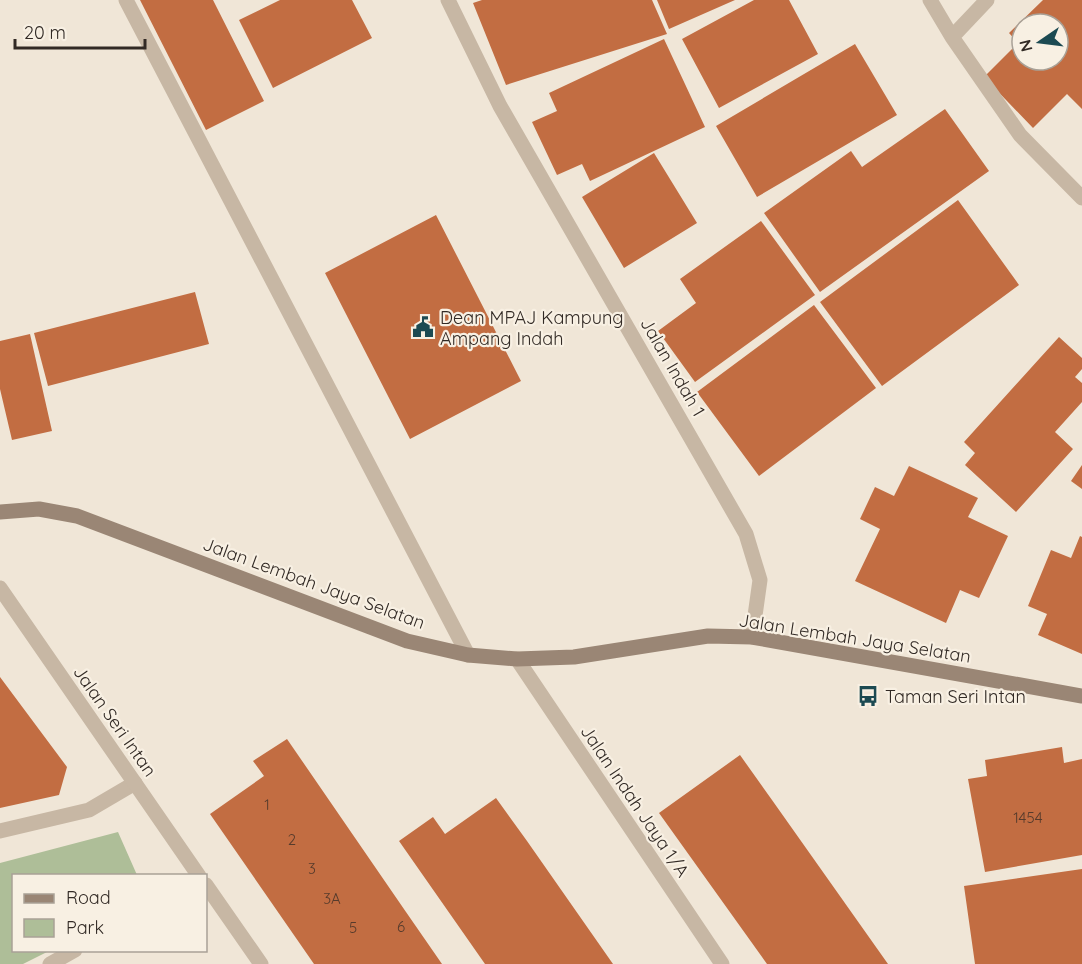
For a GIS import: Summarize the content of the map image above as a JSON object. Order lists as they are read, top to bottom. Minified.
{"streets":{"street":["Jalan Indah 1","Jalan Lembah Jaya Selatan","Jalan Seri Intan","Jalan Indah Jaya 1/A"]},"crossings":[["Jalan Indah 1","Jalan Lembah Jaya Selatan"],["Jalan Lembah Jaya Selatan","Jalan Indah Jaya 1/A"]],"places":{"public building":["Dean MPAJ Kampung Ampang Indah"],"bus stop":["Taman Seri Intan"]},"house_numbers":["1","1454","2","3","3A","6","5"],"legend":["Road","Park"],"scale_bar":"20 m","north":"left"}
